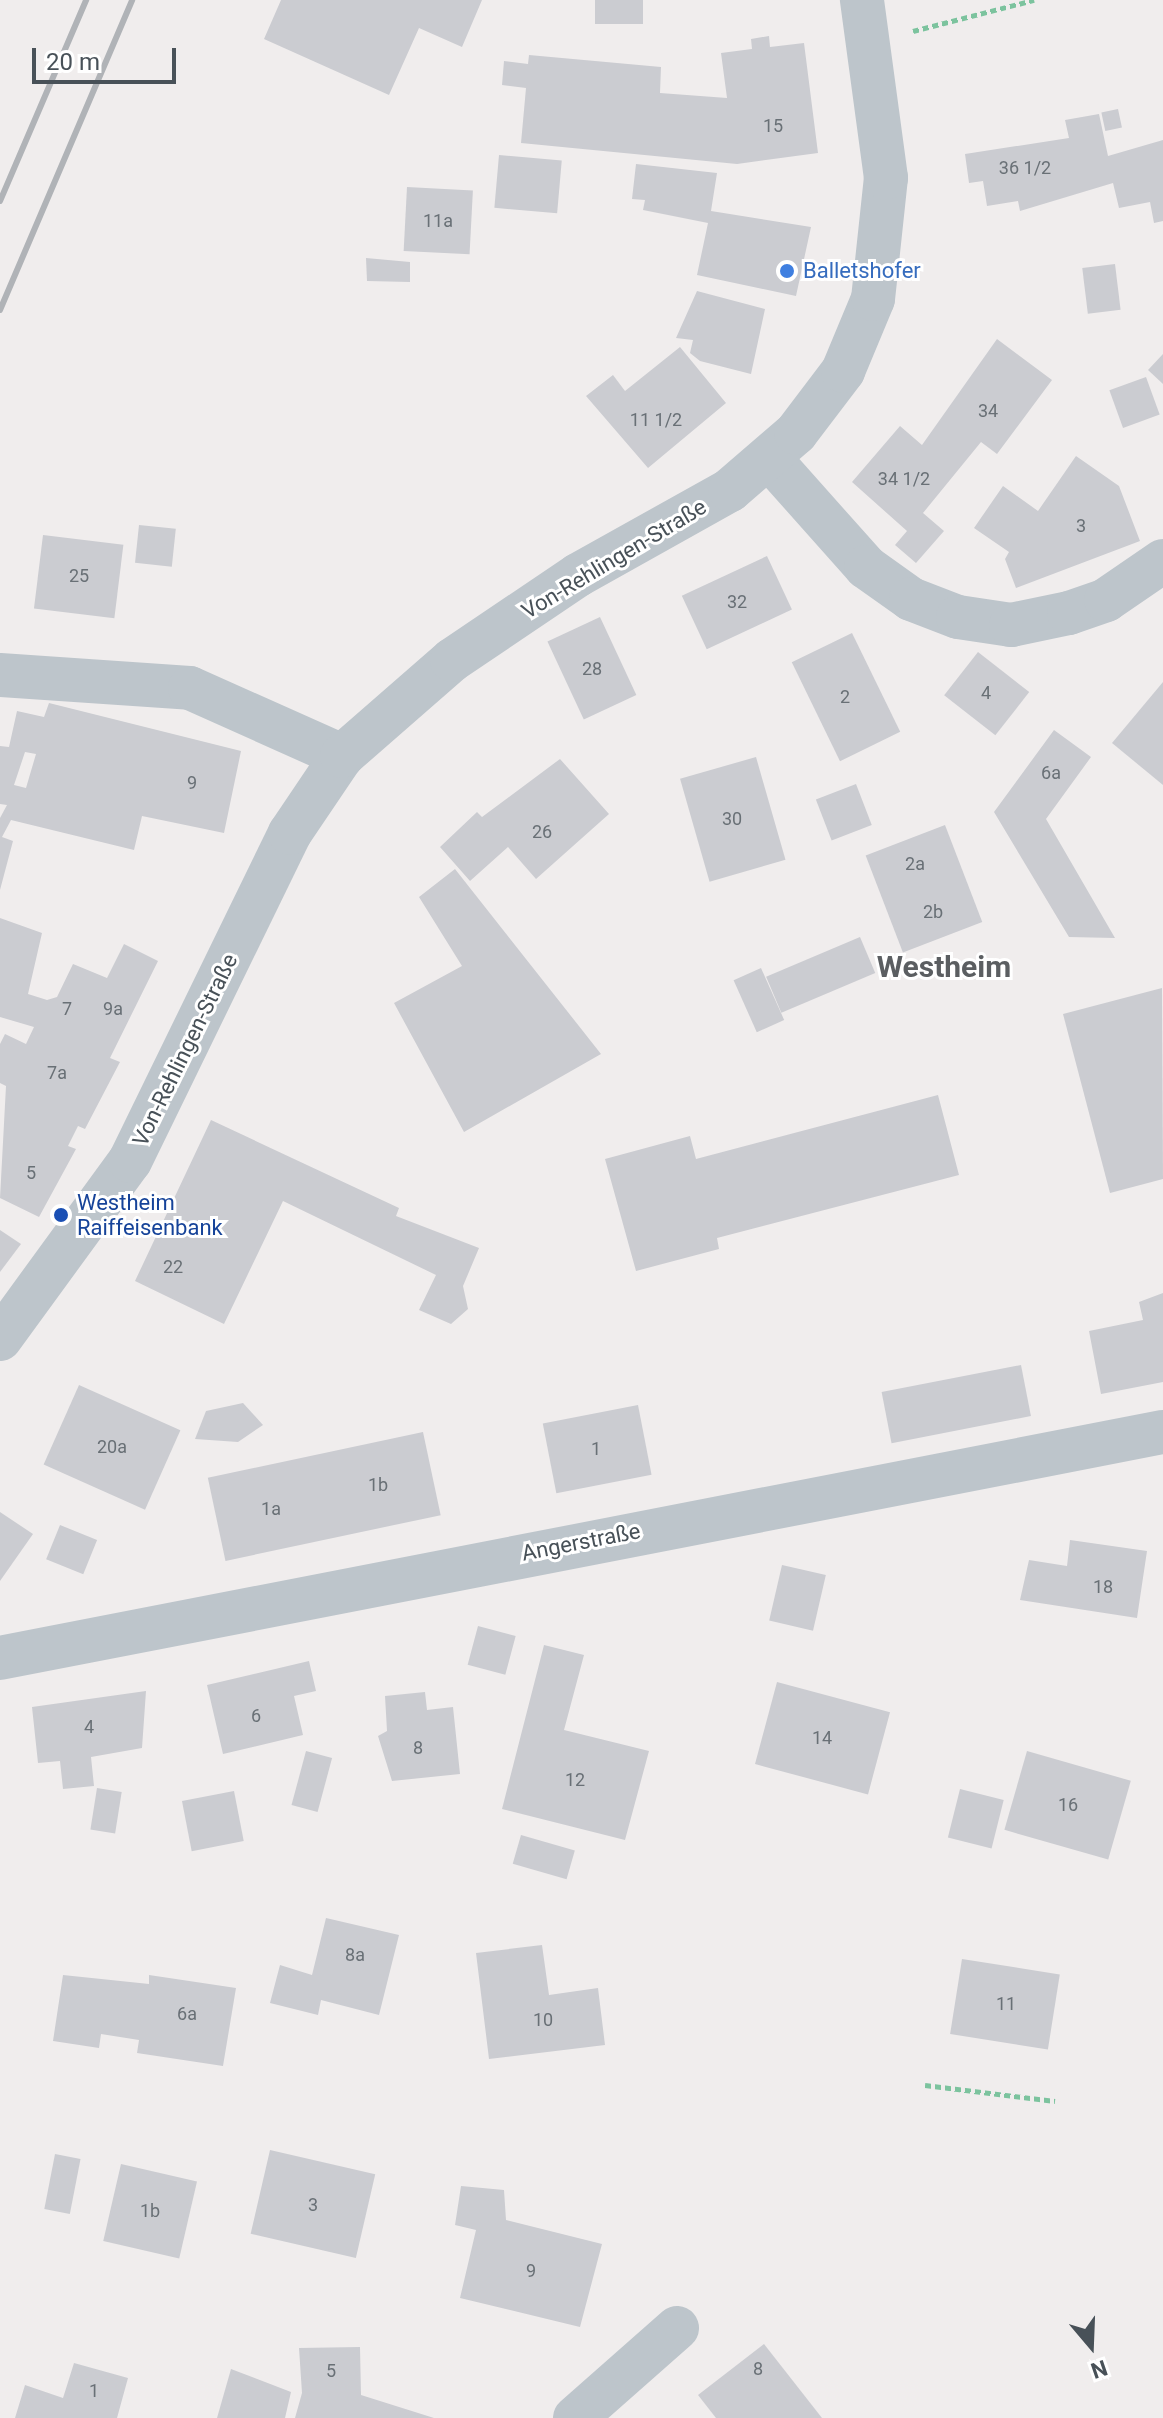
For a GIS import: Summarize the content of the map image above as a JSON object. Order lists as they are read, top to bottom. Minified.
{"streets":{"street":["Von-Rehlingen-Straße","Angerstraße"]},"districts":["Westheim"],"places":["Balletshofer","Westheim Raiffeisenbank"],"house_numbers":["15","36 1/2","11a","34","11 1/2","34 1/2","3","25","32","28","4","2","6a","9","30","26","2a","2b","7","9a","7a","5","22","20a","1","1b","1a","18","6","4","14","8","12","16","8a","11","6a","10","3","1b","9","8","5","1"],"scale_bar":"20 m","north":"bottom"}
